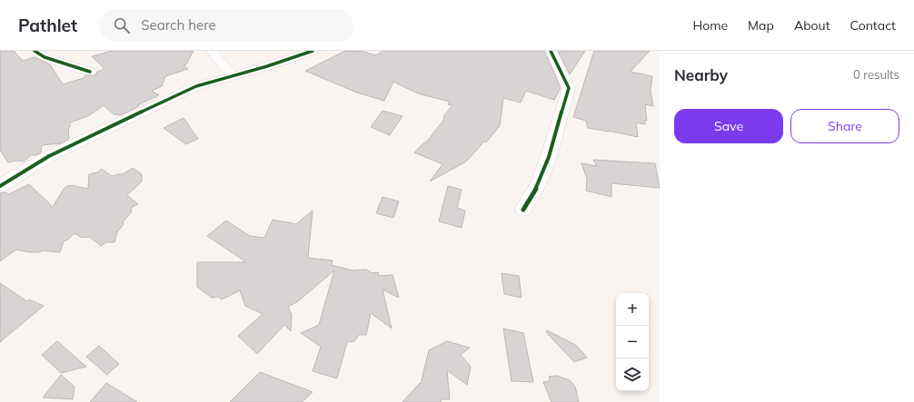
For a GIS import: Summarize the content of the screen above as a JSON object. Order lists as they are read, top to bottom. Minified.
{"page":{"header":"Pathlet","search":"Search here","nav":["Home","Map","About","Contact"],"heading":["Nearby","0 results"],"buttons":["Save","Share"],"map_buttons":["+","−"]}}
